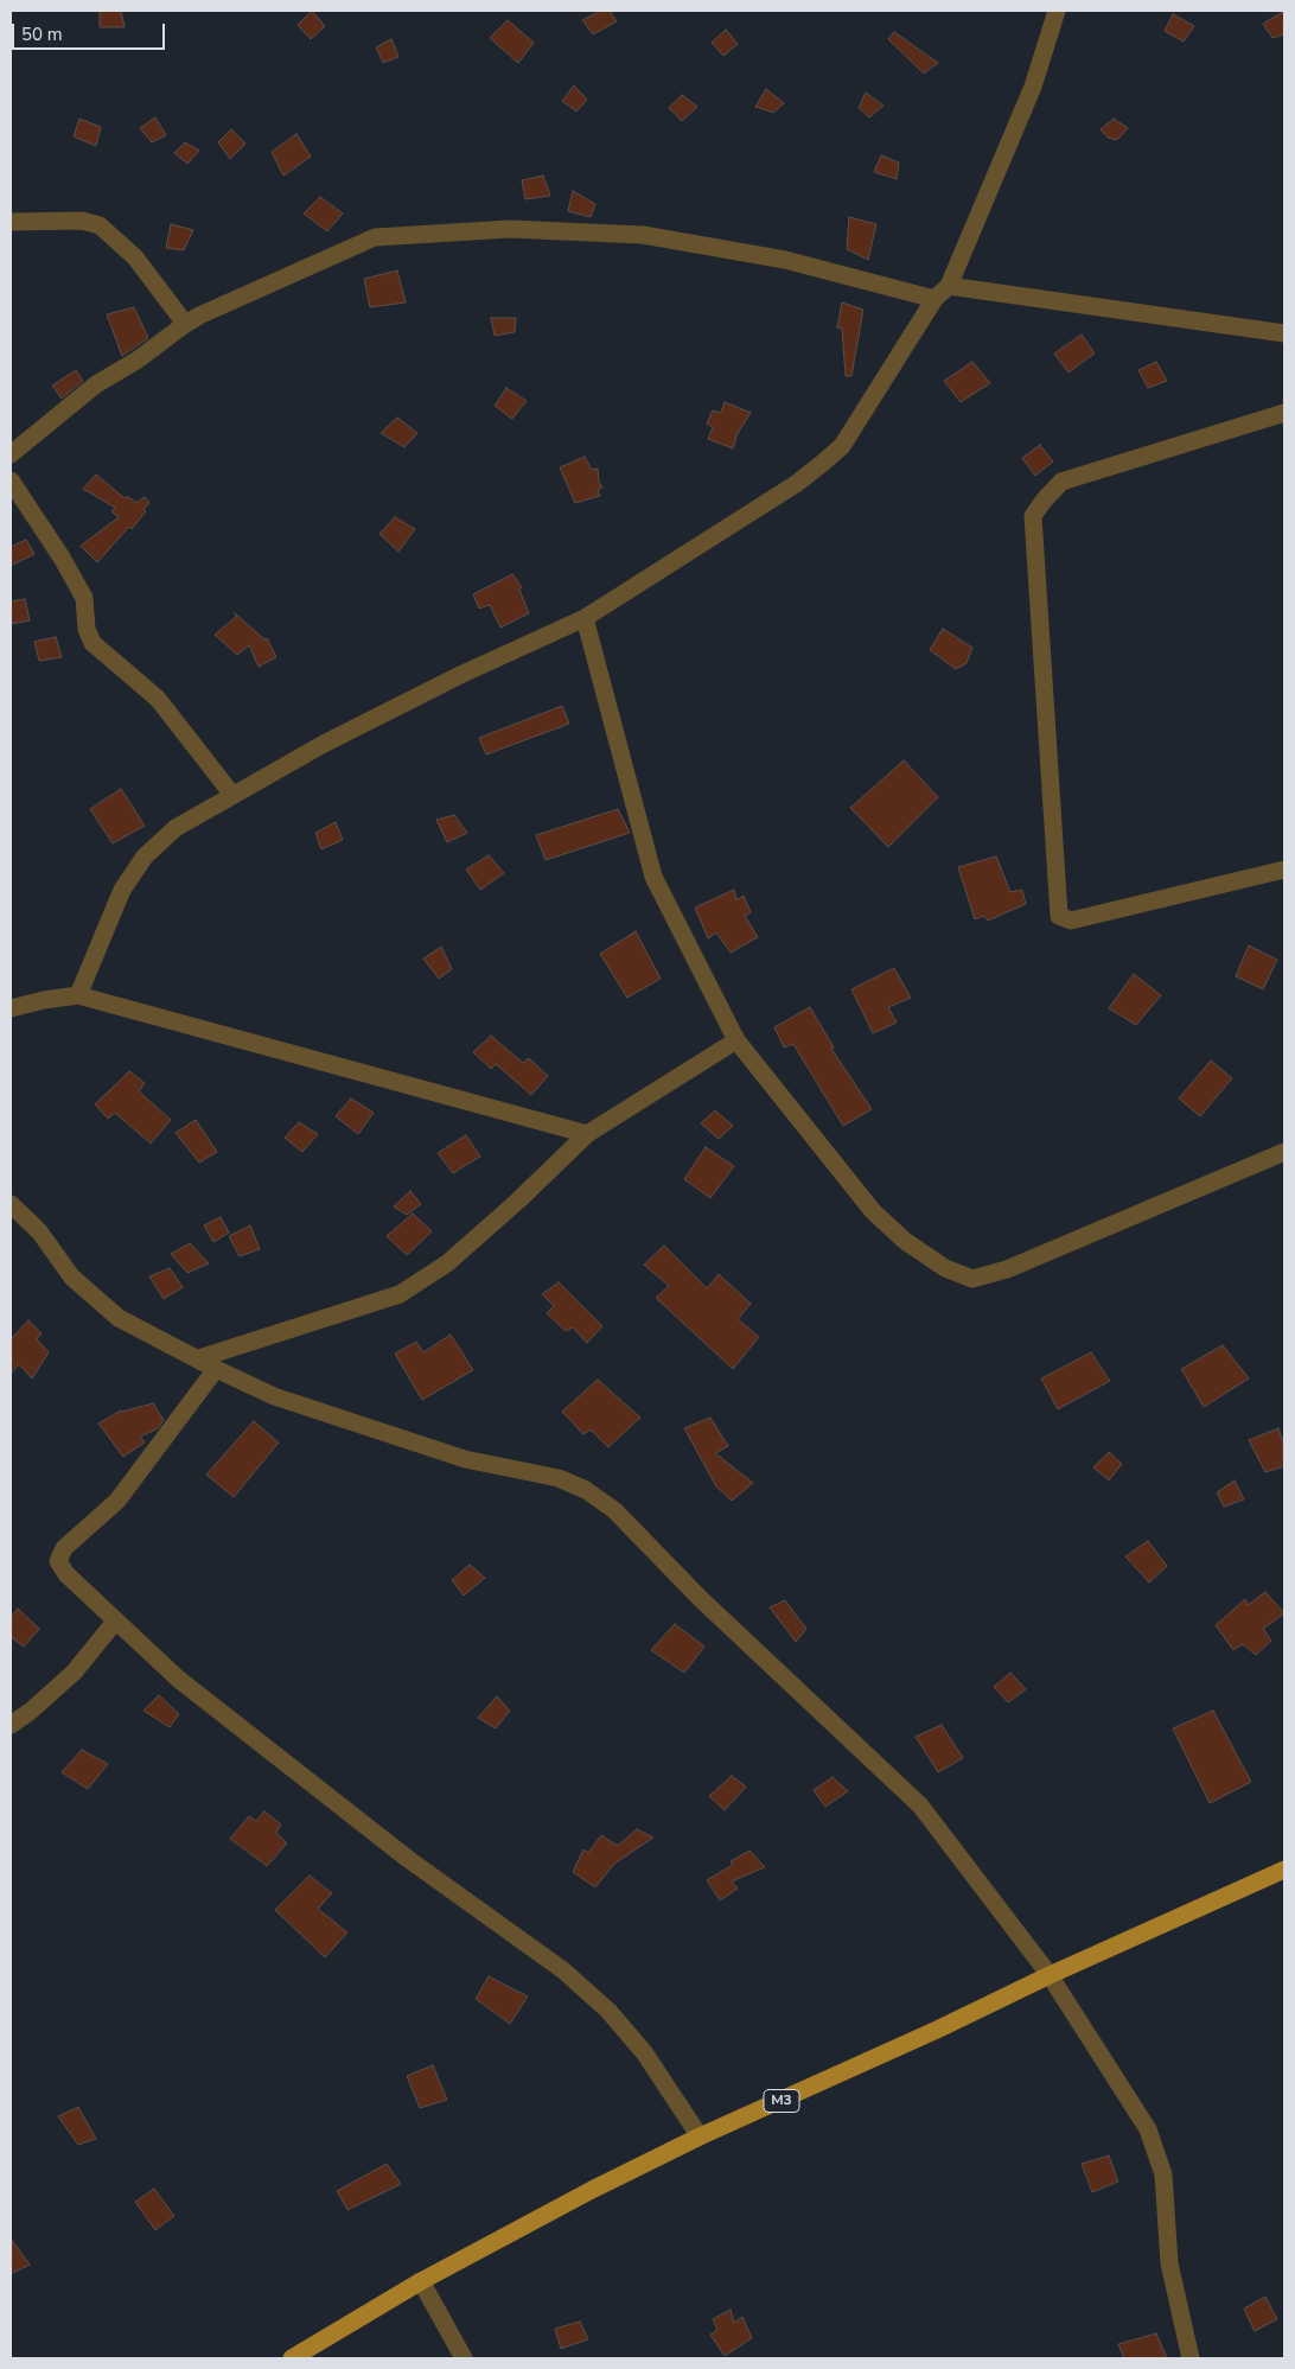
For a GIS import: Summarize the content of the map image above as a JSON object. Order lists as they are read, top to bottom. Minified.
{"streets":{"main road":["M3"]},"scale_bar":"50 m"}
